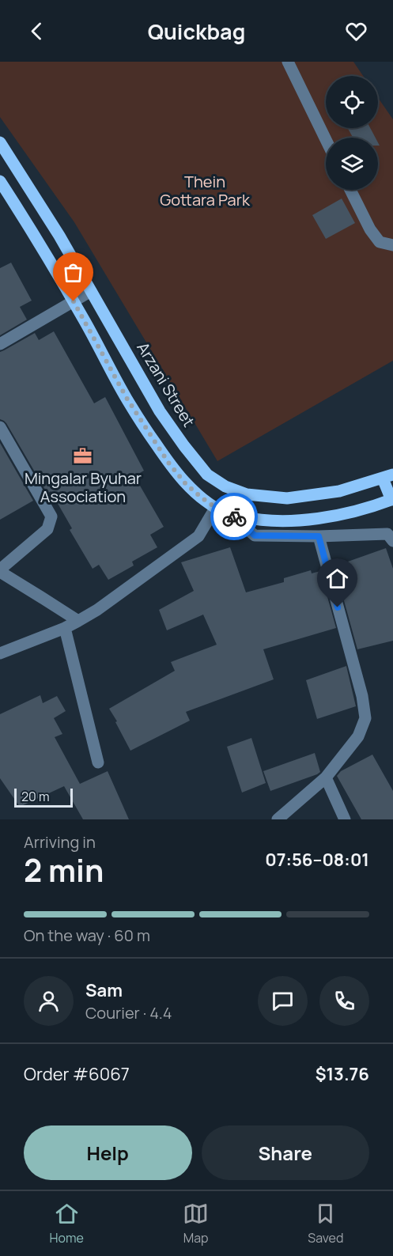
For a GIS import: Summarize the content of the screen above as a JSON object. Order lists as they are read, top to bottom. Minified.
{"streets":{"main road":["Arzani Street"]},"parks":["Thein Gottara Park"],"places":{"office":["Mingalar Byuhar Association"]},"scale_bar":"20 m","page":{"header":"Quickbag","scale":"20 m","heading":["2 min","Arriving in","07:56–08:01"],"panel":["Sam","Courier · 4.4","Order #6067","$13.76"],"bar":"On the way · 60 m","buttons":["Help","Share"],"tabs":["Home","Map","Saved"]}}
